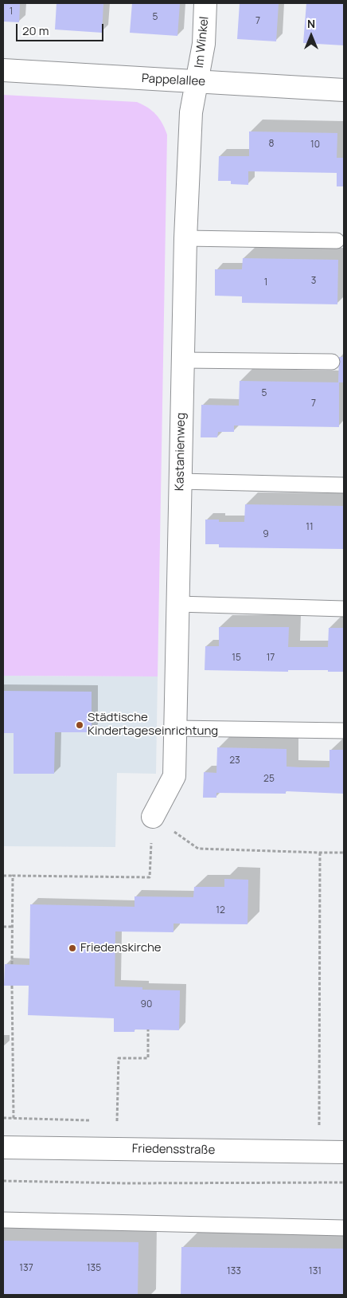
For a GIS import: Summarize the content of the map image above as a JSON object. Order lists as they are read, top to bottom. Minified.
{"streets":{"street":["Im Winkel","Pappelallee","Kastanienweg","Friedensstraße"]},"crossings":[["Im Winkel","Pappelallee"],["Im Winkel","Kastanienweg"],["Pappelallee","Kastanienweg"]],"places":["Städtische Kindertageseinrichtung","Friedenskirche"],"house_numbers":["1","5","7","8","10","3","1","5","7","11","9","15","17","23","25","12","90","137","135","133","131"],"scale_bar":"20 m","north":"top"}
